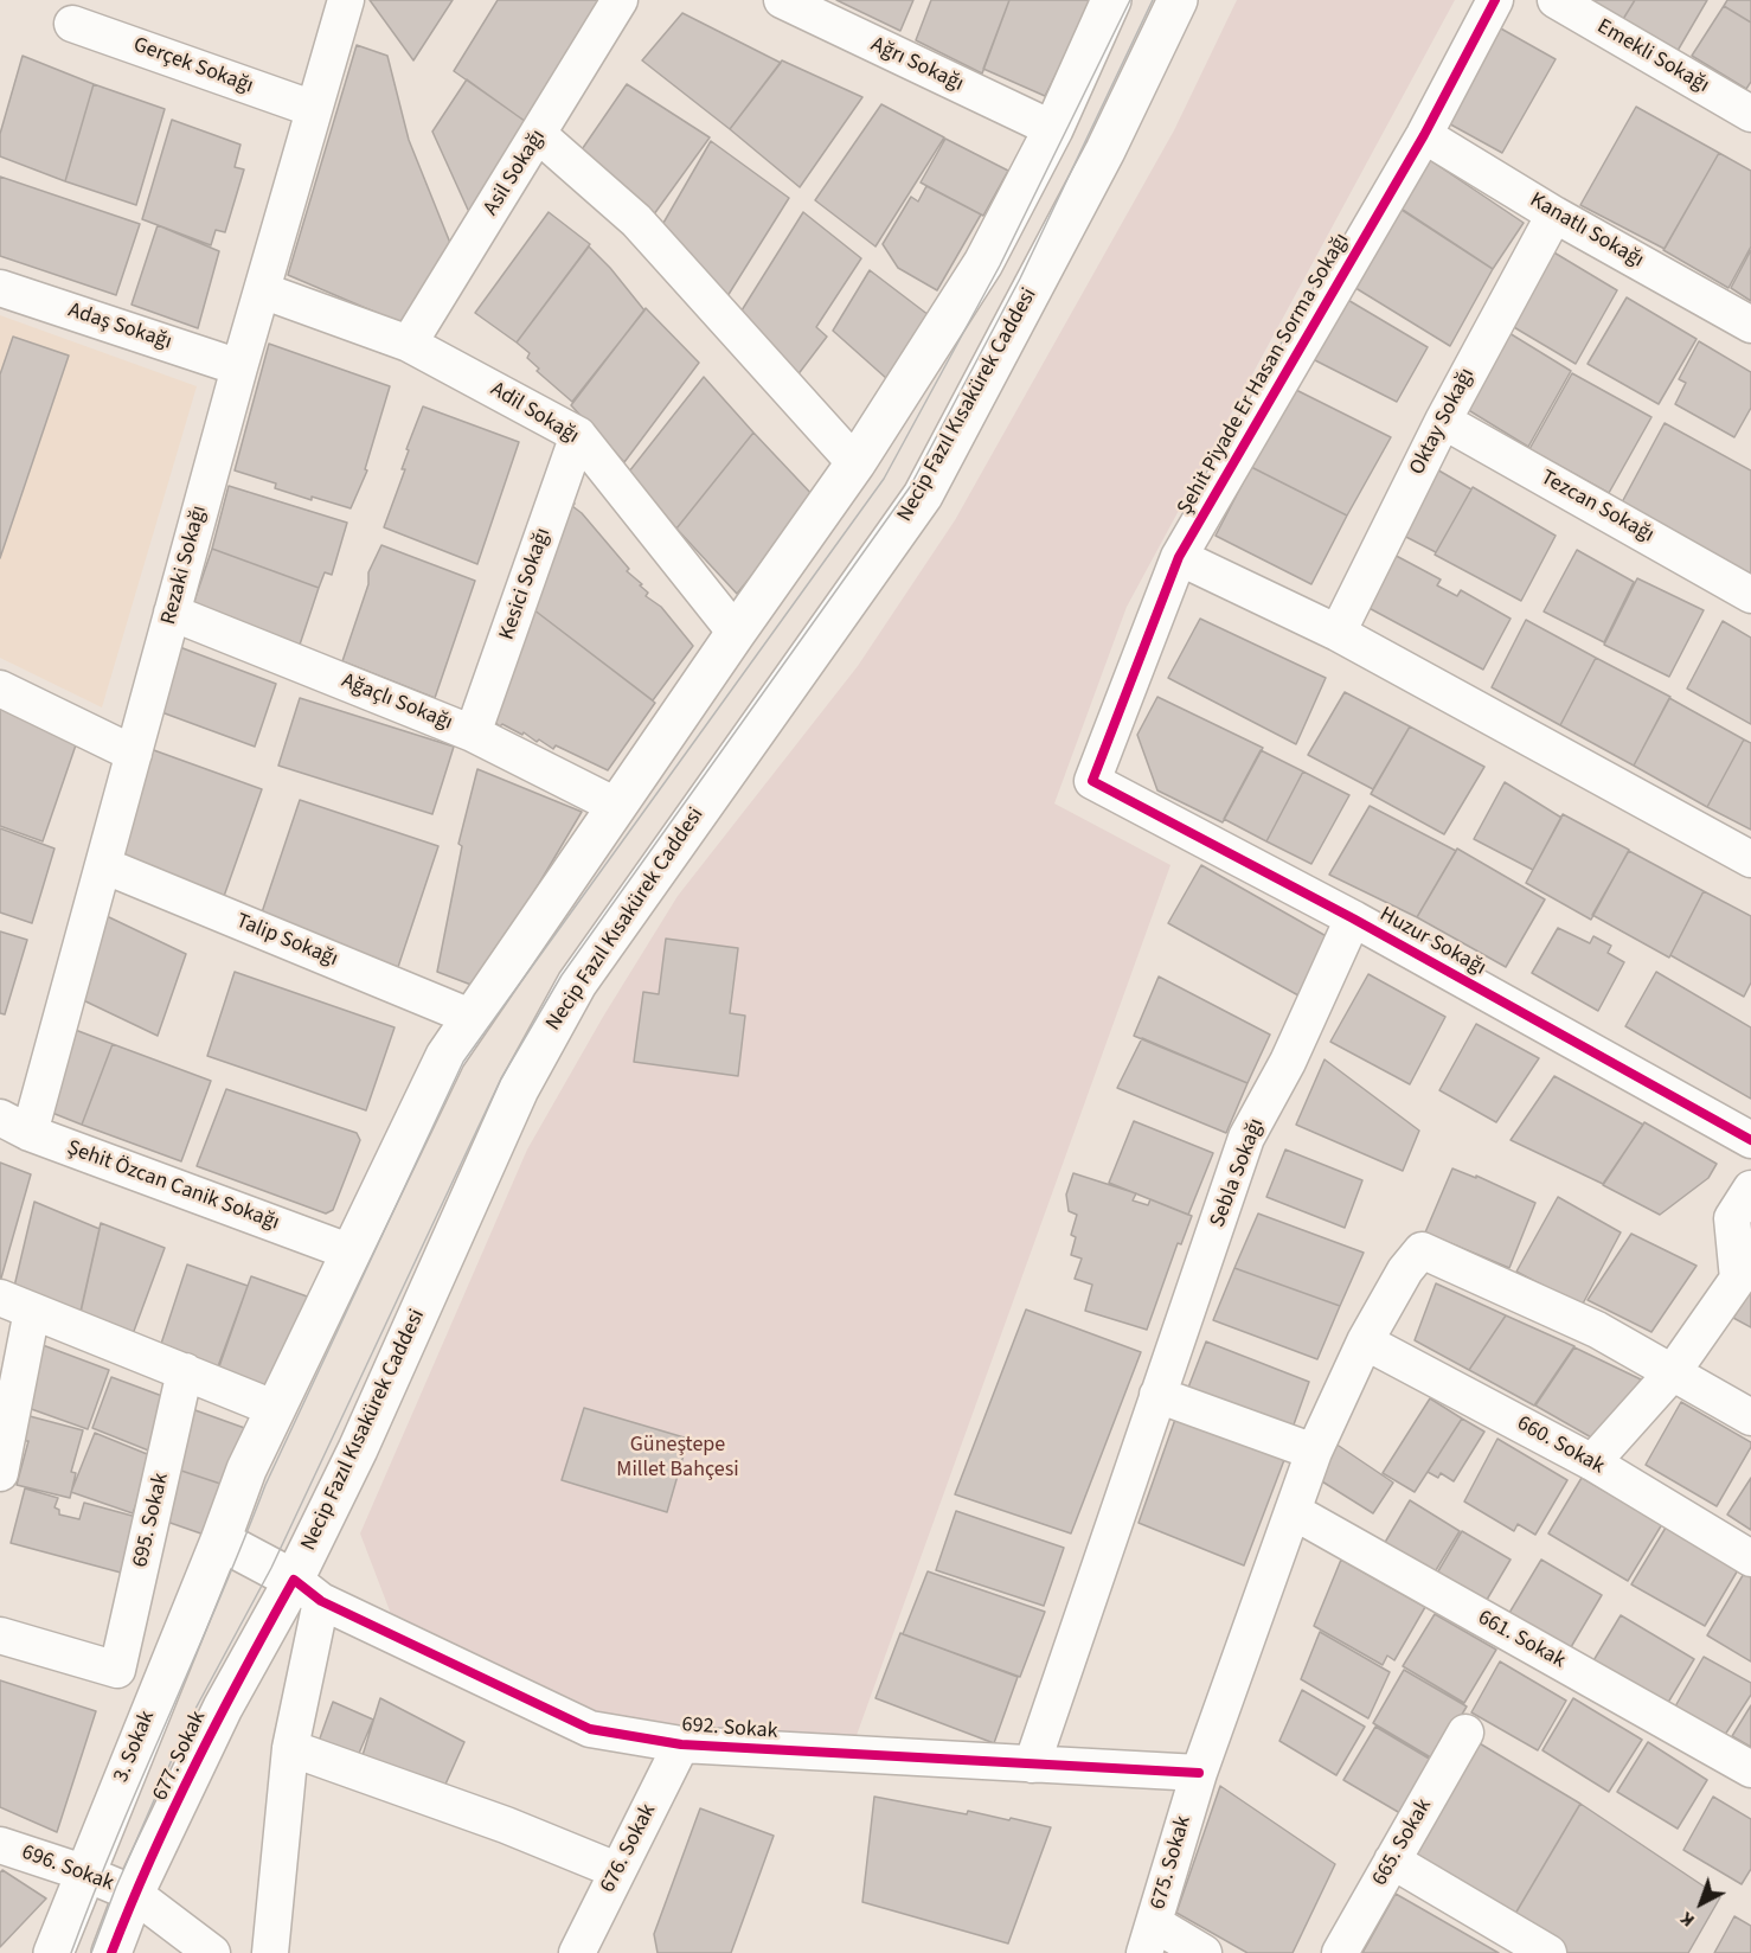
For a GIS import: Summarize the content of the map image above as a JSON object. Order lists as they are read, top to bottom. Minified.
{"streets":{"main road":["Necip Fazıl Kısakürek Caddesi","3. Sokak","677. Sokak"],"street":["Emekli Sokağı","Ağrı Sokağı","Gerçek Sokağı","Asil Sokağı","Kanatlı Sokağı","Adaş Sokağı","Şehit Piyade Er Hasan Sorma Sokağı","Adil Sokağı","Oktay Sokağı","Tezcan Sokağı","Rezaki Sokağı","Kesici Sokağı","Ağaçlı Sokağı","Talip Sokağı","Huzur Sokağı","Sebla Sokağı","Şehit Özcan Canik Sokağı","660. Sokak","695. Sokak","661. Sokak","692. Sokak","665. Sokak","676. Sokak","675. Sokak","696. Sokak"]},"crossings":[["Gerçek Sokağı","Rezaki Sokağı"],["Asil Sokağı","Adil Sokağı"],["Kanatlı Sokağı","Şehit Piyade Er Hasan Sorma Sokağı"],["Kanatlı Sokağı","Oktay Sokağı"],["Adaş Sokağı","Rezaki Sokağı"],["Şehit Piyade Er Hasan Sorma Sokağı","Huzur Sokağı"],["Necip Fazıl Kısakürek Caddesi","692. Sokak"],["Necip Fazıl Kısakürek Caddesi","677. Sokak"],["Adil Sokağı","Rezaki Sokağı"],["Adil Sokağı","Kesici Sokağı"],["Oktay Sokağı","Tezcan Sokağı"],["Rezaki Sokağı","Ağaçlı Sokağı"],["Rezaki Sokağı","Talip Sokağı"],["Rezaki Sokağı","Şehit Özcan Canik Sokağı"],["Kesici Sokağı","Ağaçlı Sokağı"],["Huzur Sokağı","Sebla Sokağı"],["Sebla Sokağı","692. Sokak"],["660. Sokak","675. Sokak"],["661. Sokak","675. Sokak"],["692. Sokak","677. Sokak"],["692. Sokak","676. Sokak"],["692. Sokak","675. Sokak"],["3. Sokak","696. Sokak"],["677. Sokak","696. Sokak"]],"parks":["Güneştepe Millet Bahçesi"],"north":"bottom left"}
